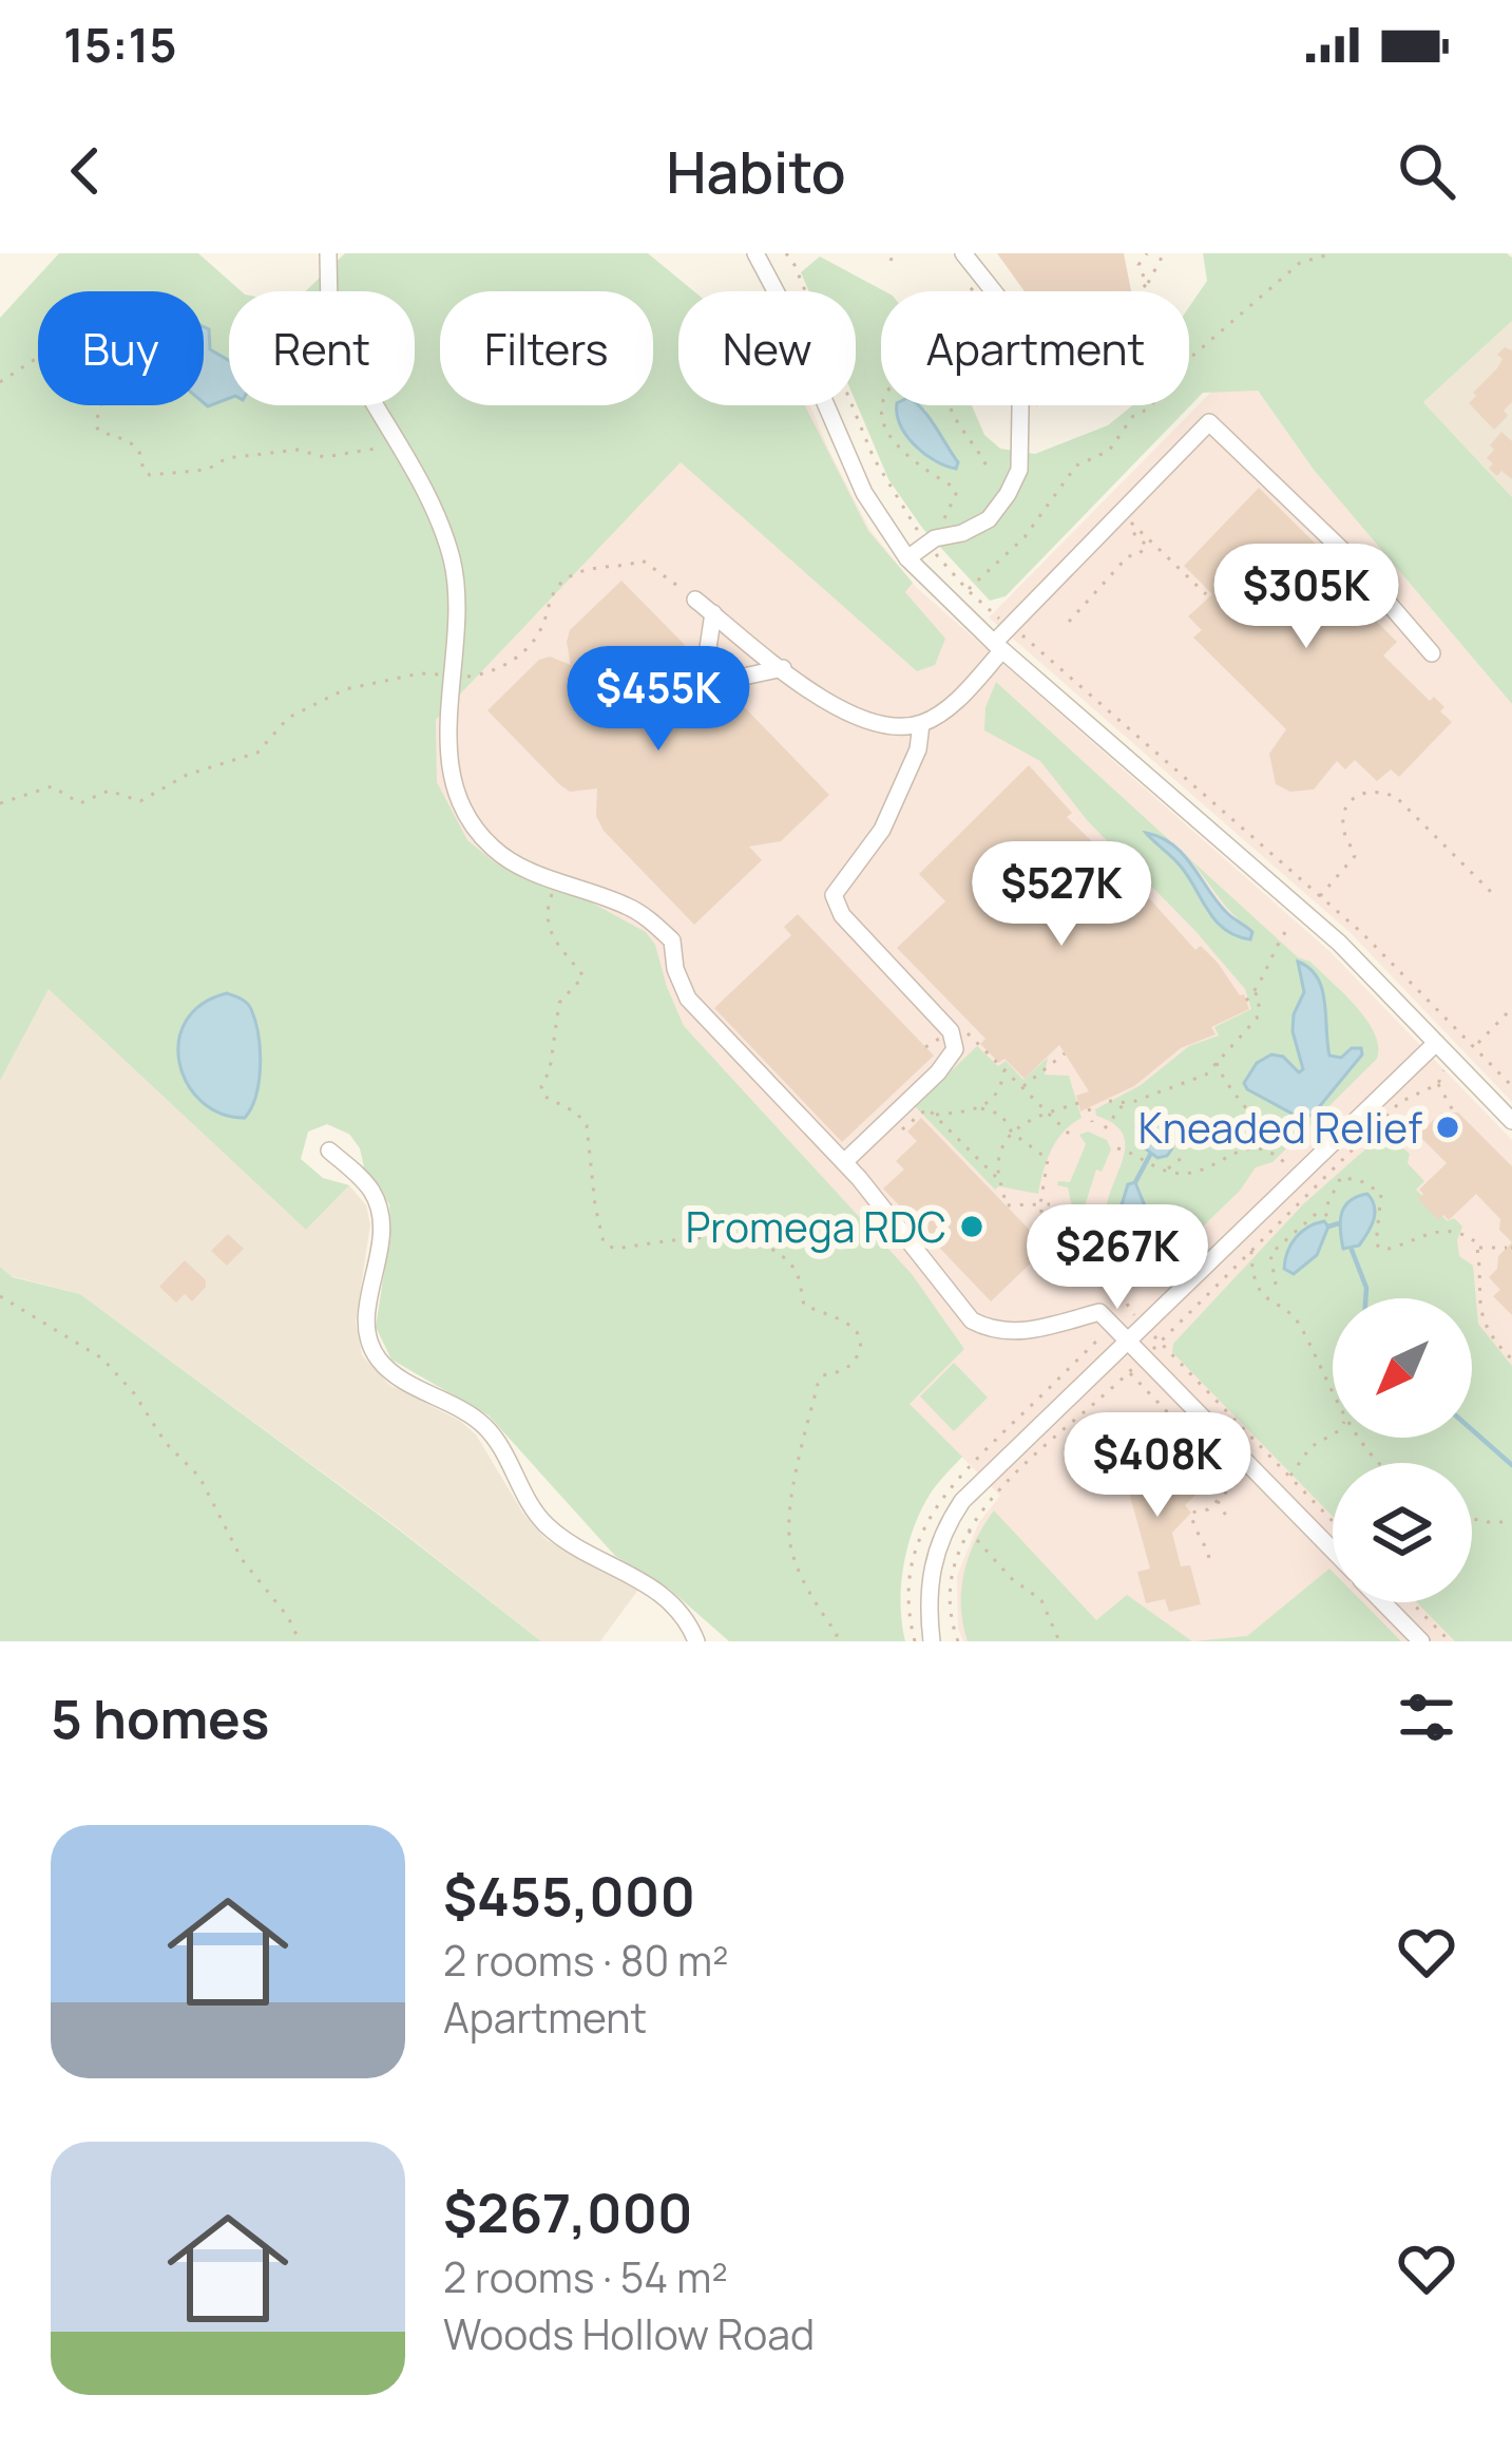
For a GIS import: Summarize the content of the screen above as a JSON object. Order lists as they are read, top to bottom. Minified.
{"places":["Kneaded Relief","Promega RDC"],"north":"bottom left","page":{"status":"15:15","header":"Habito","chip":["Buy","Rent","Filters","New","Apartment"],"price":["$305K","$455K","$527K","$267K","$408K"],"heading":"5 homes","list":[{"name":"$455,000","note":"2 rooms · 80 m² · Apartment"},{"name":"$267,000","note":"2 rooms · 54 m² · Woods Hollow Road"}]}}
